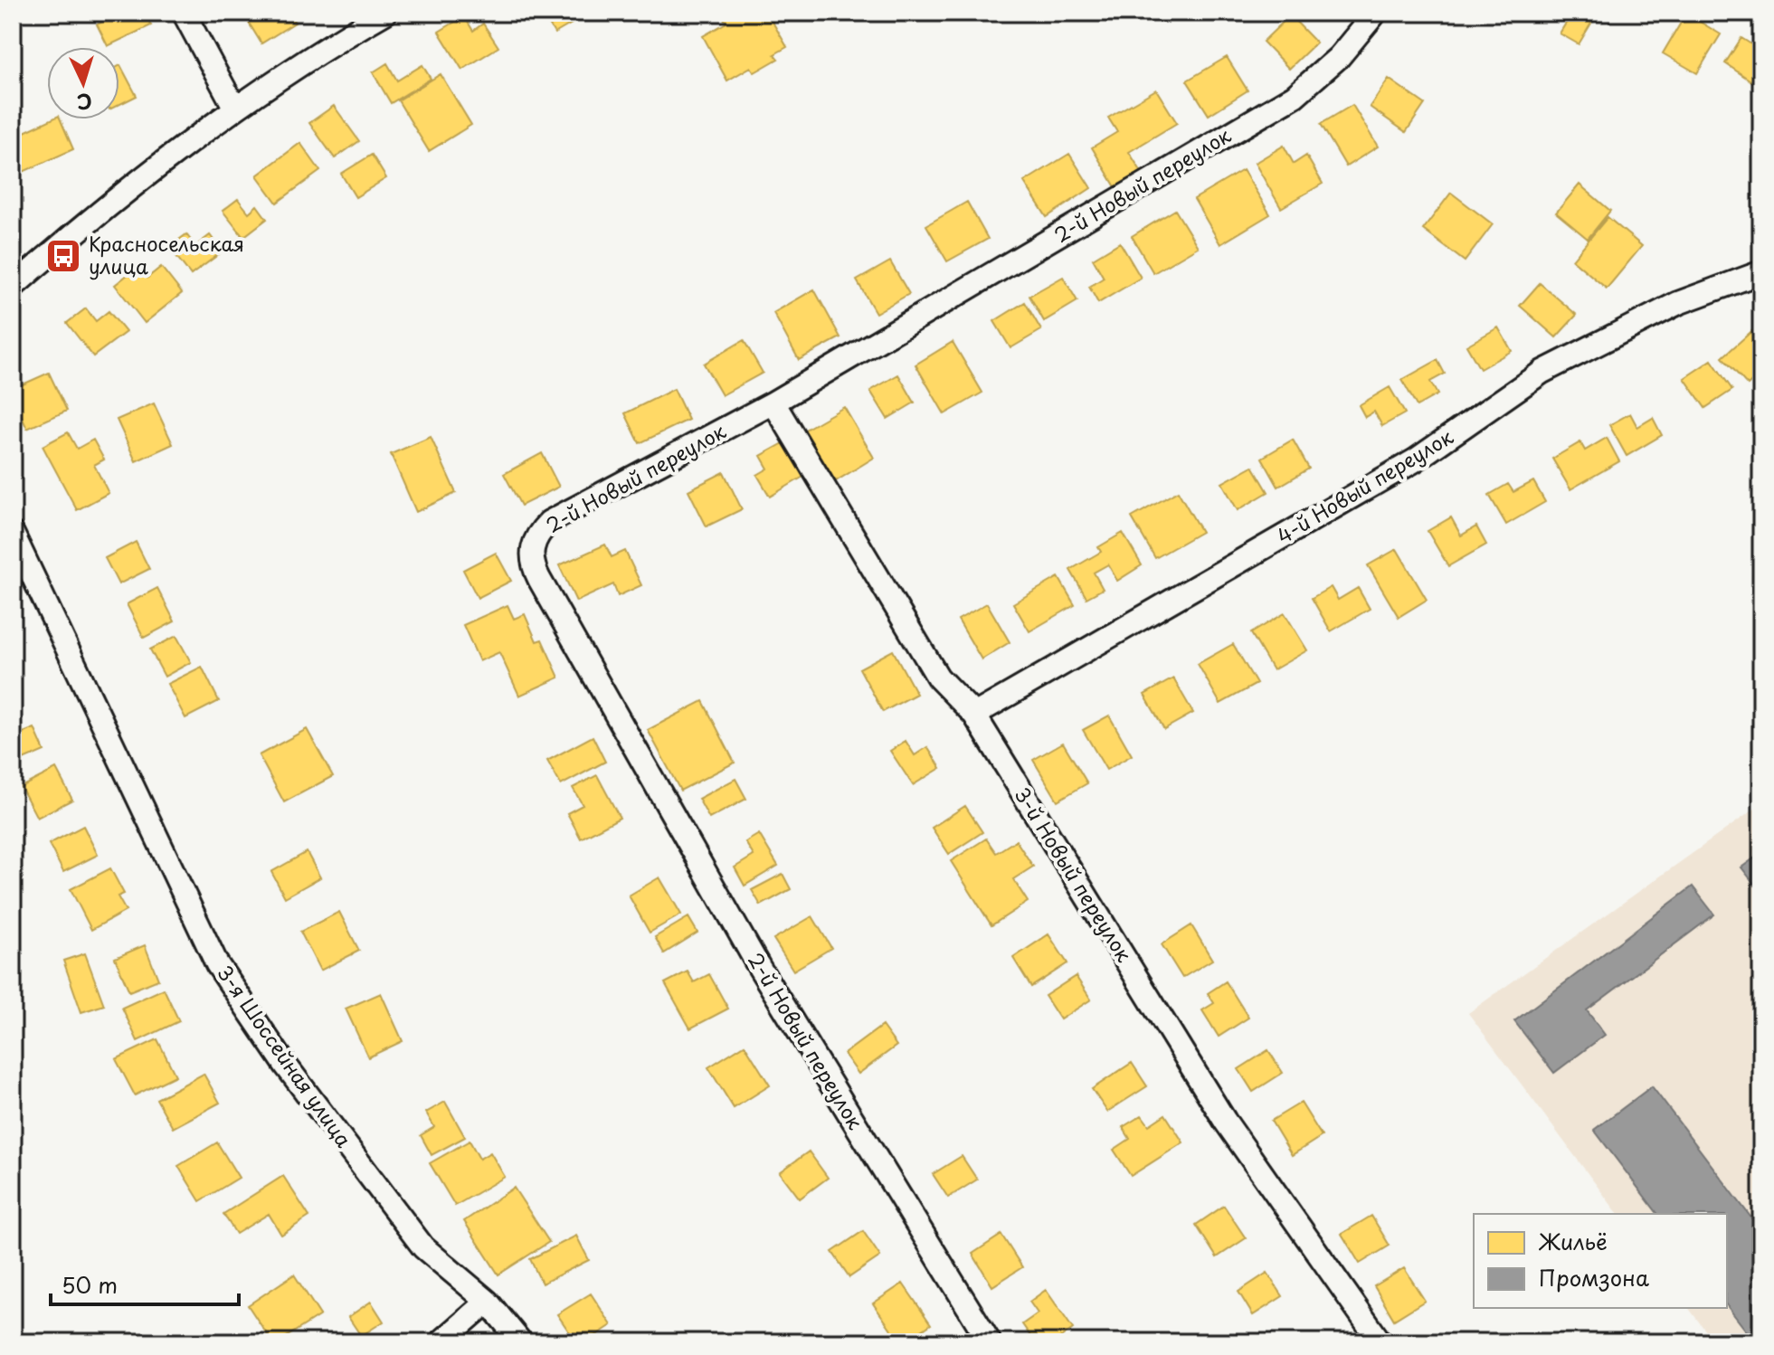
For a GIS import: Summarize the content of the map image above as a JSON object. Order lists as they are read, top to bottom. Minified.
{"streets":{"street":["2-й Новый переулок","4-й Новый переулок","3-й Новый переулок","3-я Шоссейная улица"]},"crossings":[["2-й Новый переулок","3-й Новый переулок"],["4-й Новый переулок","3-й Новый переулок"]],"places":{"bus stop":["Красносельская улица"]},"legend":["Жильё","Промзона"],"scale_bar":"50 m","north":"bottom"}
